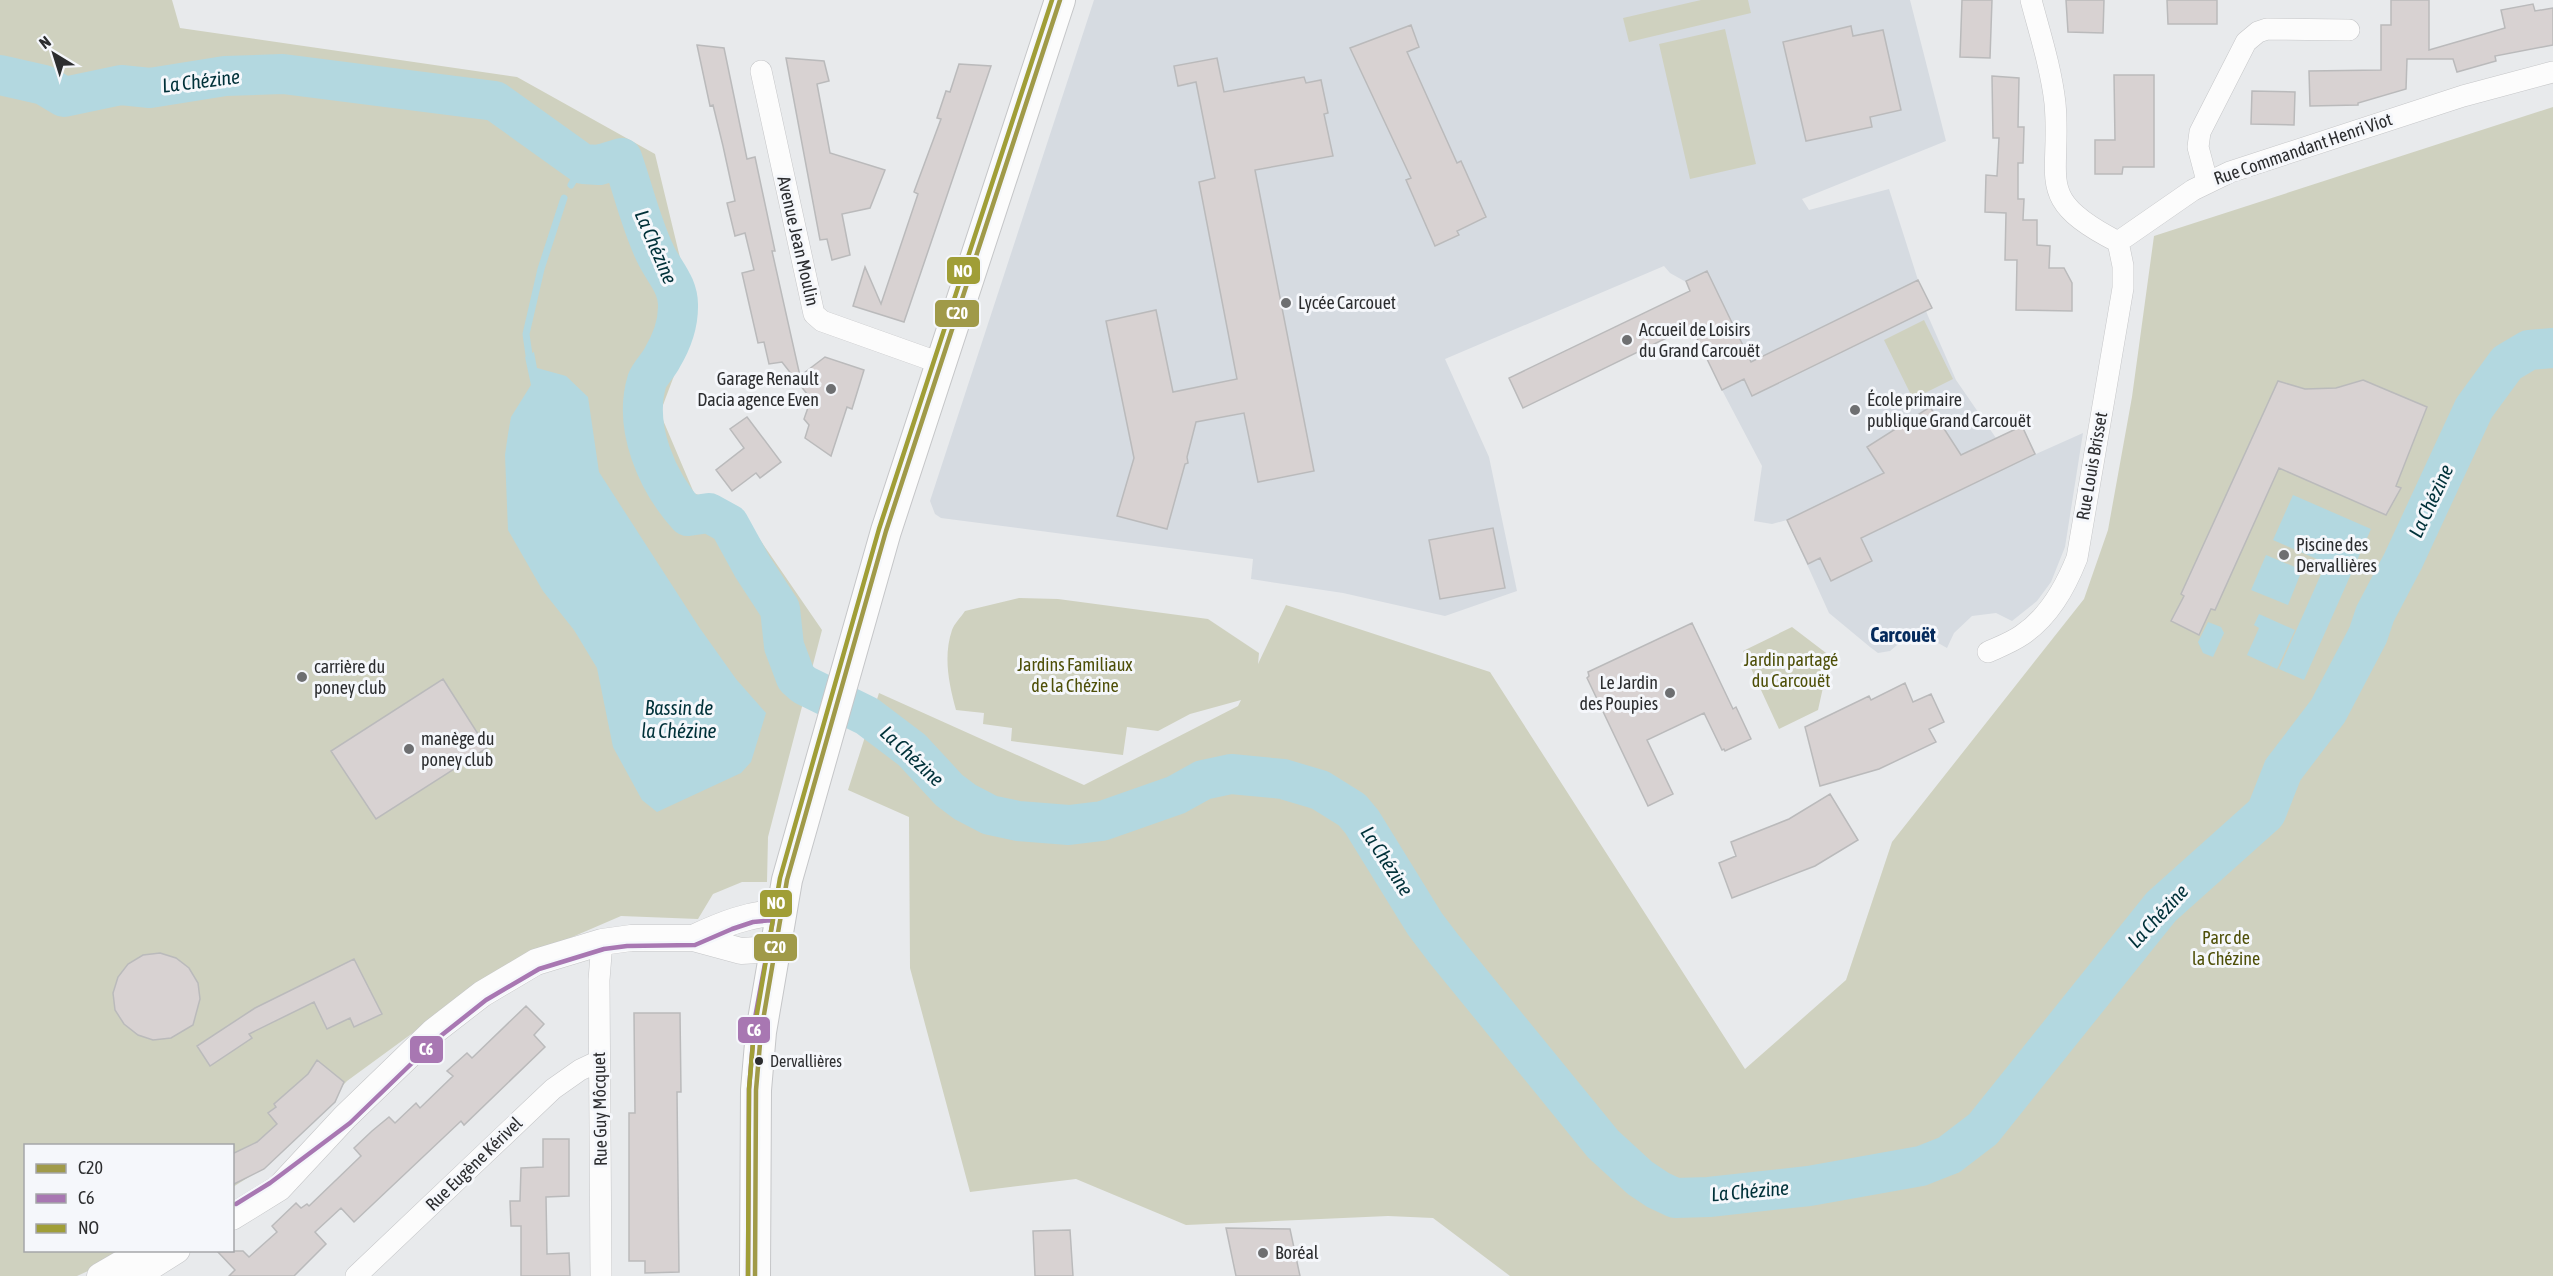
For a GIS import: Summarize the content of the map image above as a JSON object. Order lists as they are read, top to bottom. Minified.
{"streets":{"street":["Rue Commandant Henri Viot","Avenue Jean Moulin","Rue Louis Brisset","Rue Guy Môcquet","Rue Eugène Kérivel"]},"crossings":[["Rue Commandant Henri Viot","Rue Louis Brisset"],["Rue Guy Môcquet","Rue Eugène Kérivel"]],"districts":["Carcouët"],"water":["La Chézine","Bassin de la Chézine"],"parks":["Jardin partagé du Carcouët","Jardins Familiaux de la Chézine","Parc de la Chézine"],"places":["Lycée Carcouet","Accueil de Loisirs du Grand Carcouët","Garage Renault Dacia agence Even","École primaire publique Grand Carcouët","Piscine des Dervallières","carrière du poney club","Le Jardin des Poupies","manège du poney club","Dervallières","Boréal"],"lines":["transit line C20","transit line NO","transit line C6"],"legend":["C20","C6","NO"],"north":"top left"}
